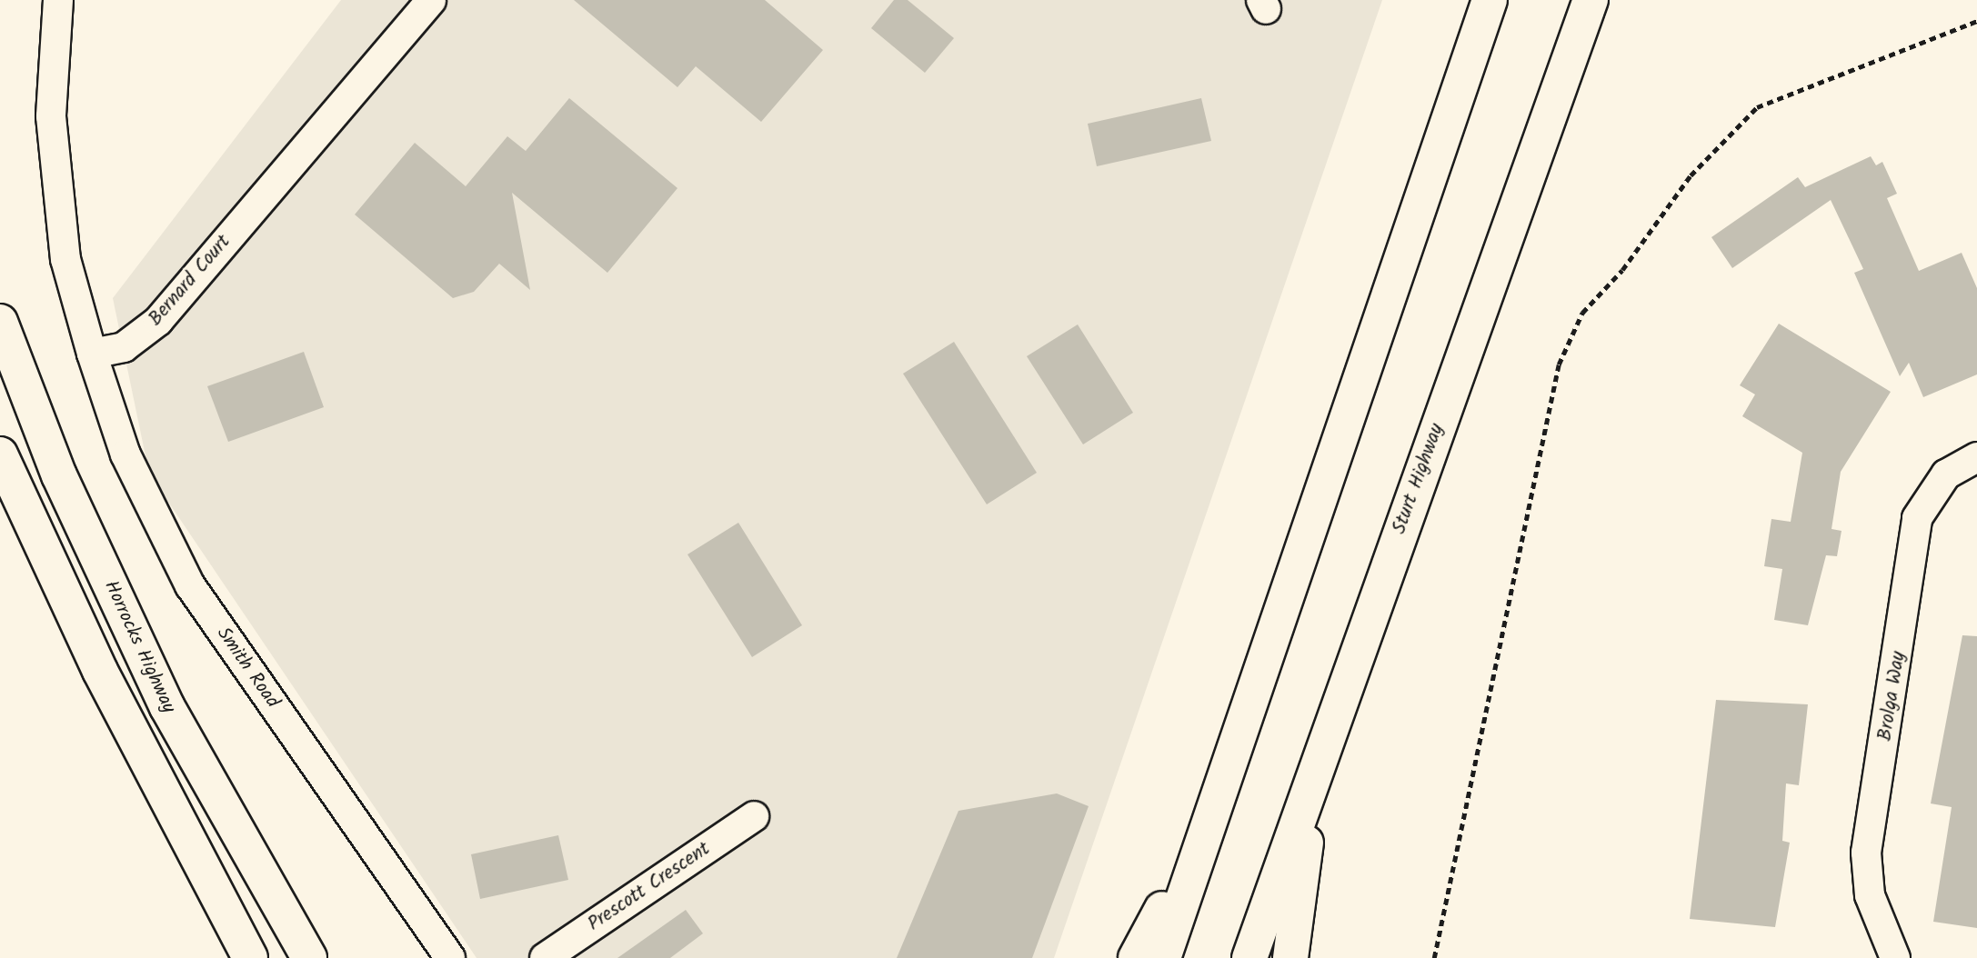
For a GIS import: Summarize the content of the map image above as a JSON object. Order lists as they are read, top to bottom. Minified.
{"streets":{"highway":["Sturt Highway","Horrocks Highway"],"street":["Bernard Court","Smith Road","Brolga Way","Prescott Crescent"]},"crossings":[["Bernard Court","Smith Road"]]}
